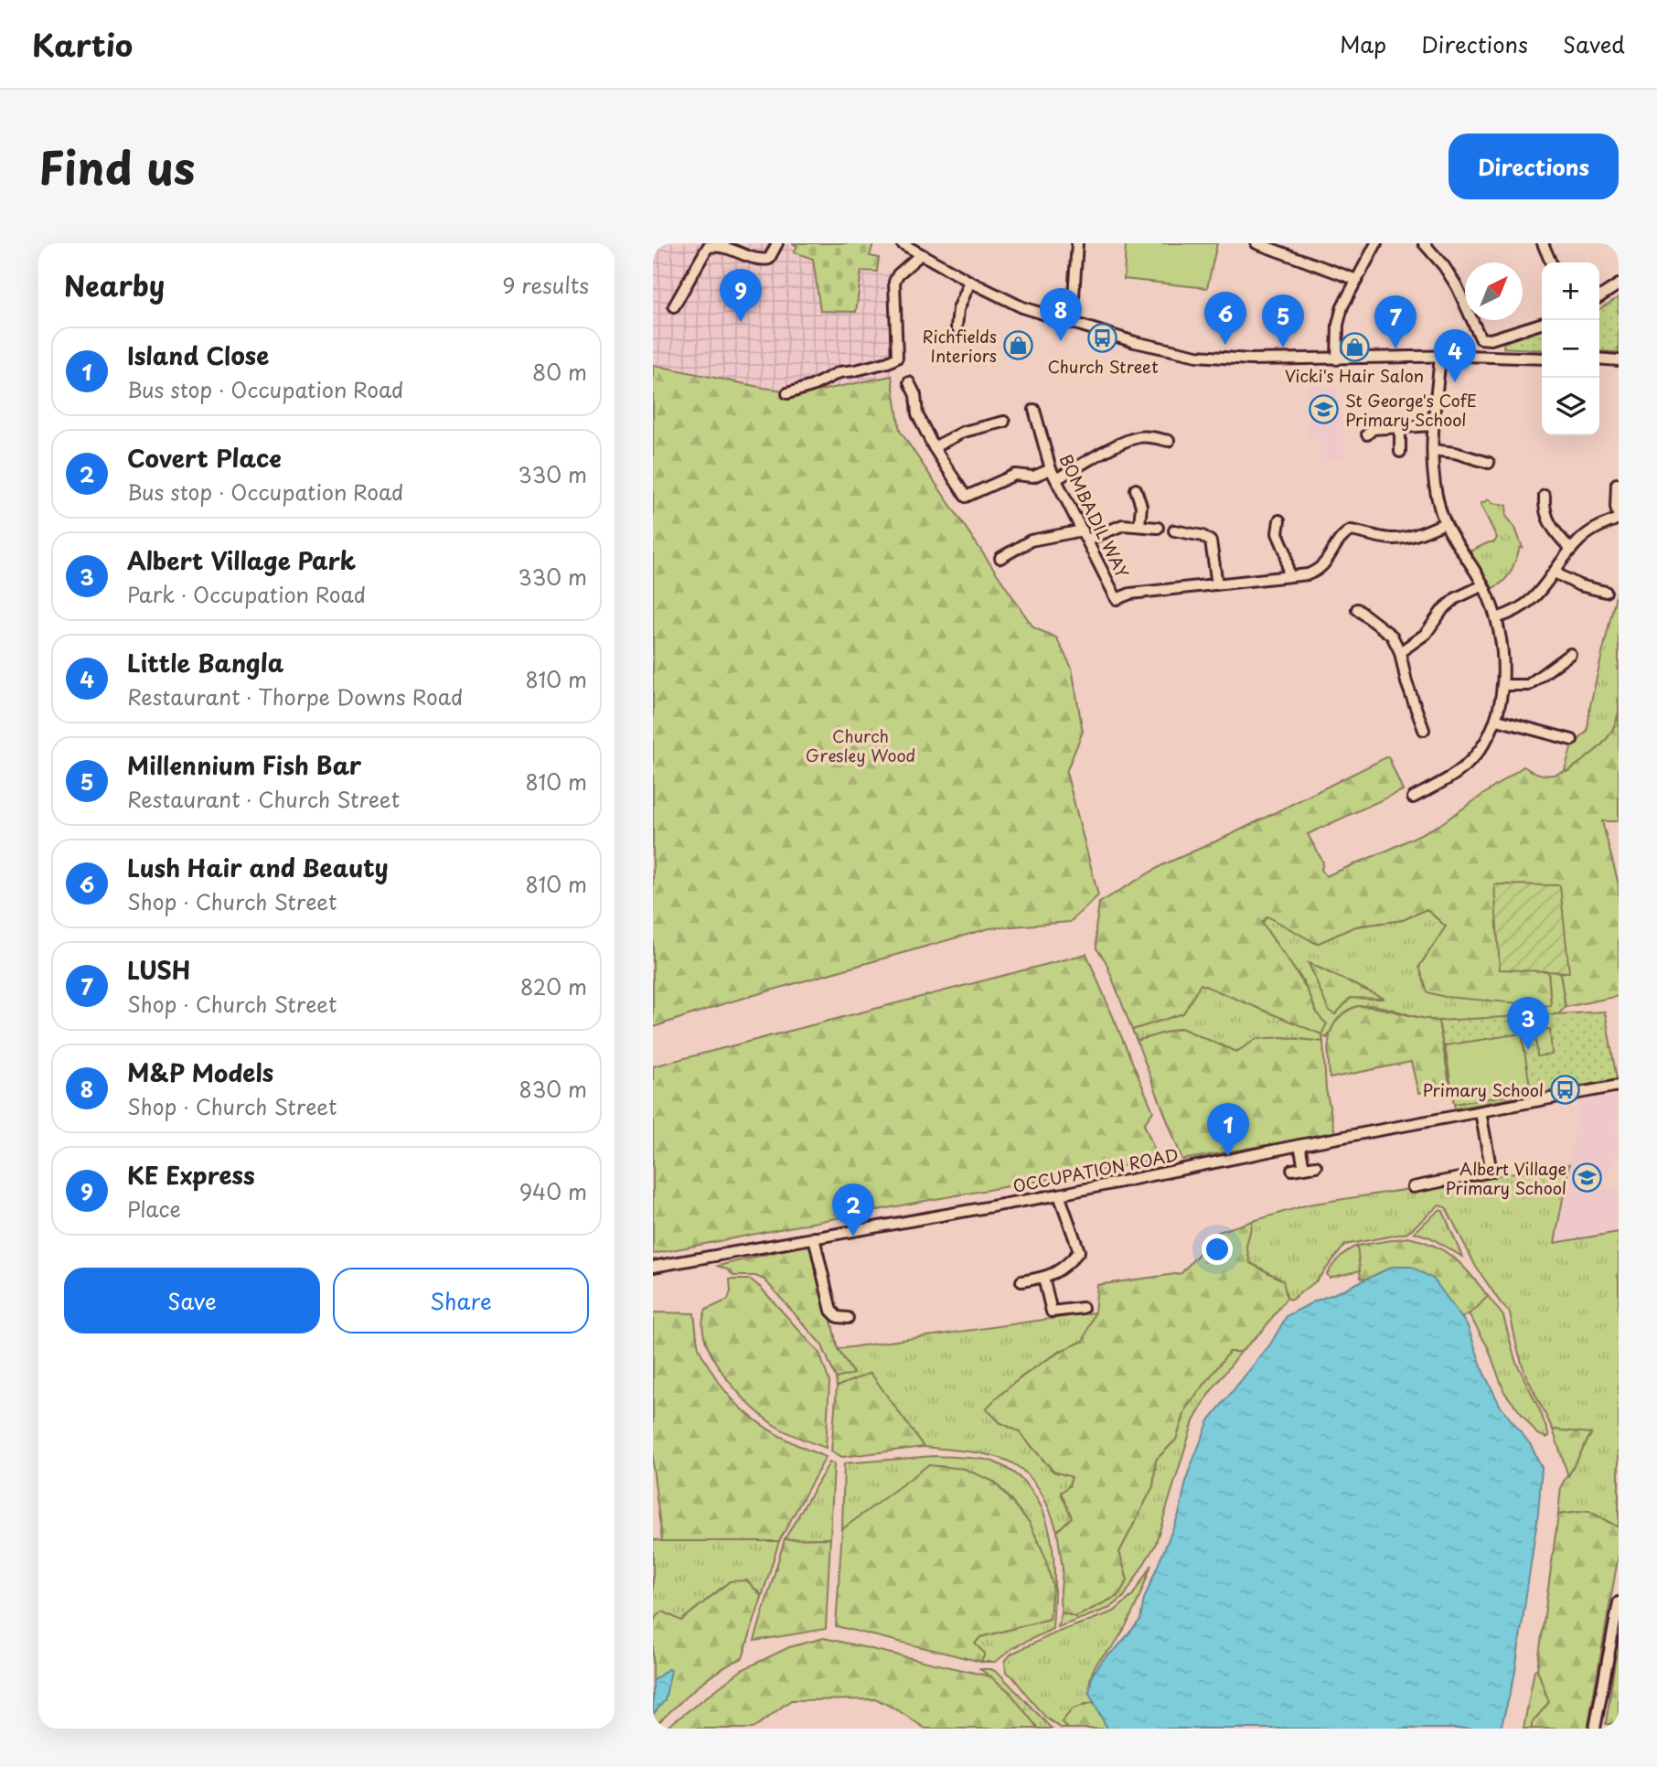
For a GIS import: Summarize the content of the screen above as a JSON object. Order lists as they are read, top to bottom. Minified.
{"streets":{"street":["BOMBADIL WAY","OCCUPATION ROAD"]},"parks":["Church Gresley Wood"],"places":{"bus stop":["Church Street","Primary School"],"shop":["Richfields Interiors","Vicki's Hair Salon"],"school or university":["St George's CofE Primary School","Albert Village Primary School"]},"north":"top right","page":{"header":"Kartio","nav":["Map","Directions","Saved"],"title":"Find us","buttons":["Directions",["Save","Share"]],"heading":["Nearby","9 results"],"map_buttons":["+","−"],"pins":["9","8","6","5","7","4","3","1","2"],"list":[{"mark":"1","name":"Island Close","note":"Bus stop · Occupation Road","value":"80 m"},{"mark":"2","name":"Covert Place","note":"Bus stop · Occupation Road","value":"330 m"},{"mark":"3","name":"Albert Village Park","note":"Park · Occupation Road","value":"330 m"},{"mark":"4","name":"Little Bangla","note":"Restaurant · Thorpe Downs Road","value":"810 m"},{"mark":"5","name":"Millennium Fish Bar","note":"Restaurant · Church Street","value":"810 m"},{"mark":"6","name":"Lush Hair and Beauty","note":"Shop · Church Street","value":"810 m"},{"mark":"7","name":"LUSH","note":"Shop · Church Street","value":"820 m"},{"mark":"8","name":"M&P Models","note":"Shop · Church Street","value":"830 m"},{"mark":"9","name":"KE Express","note":"Place","value":"940 m"}]}}
